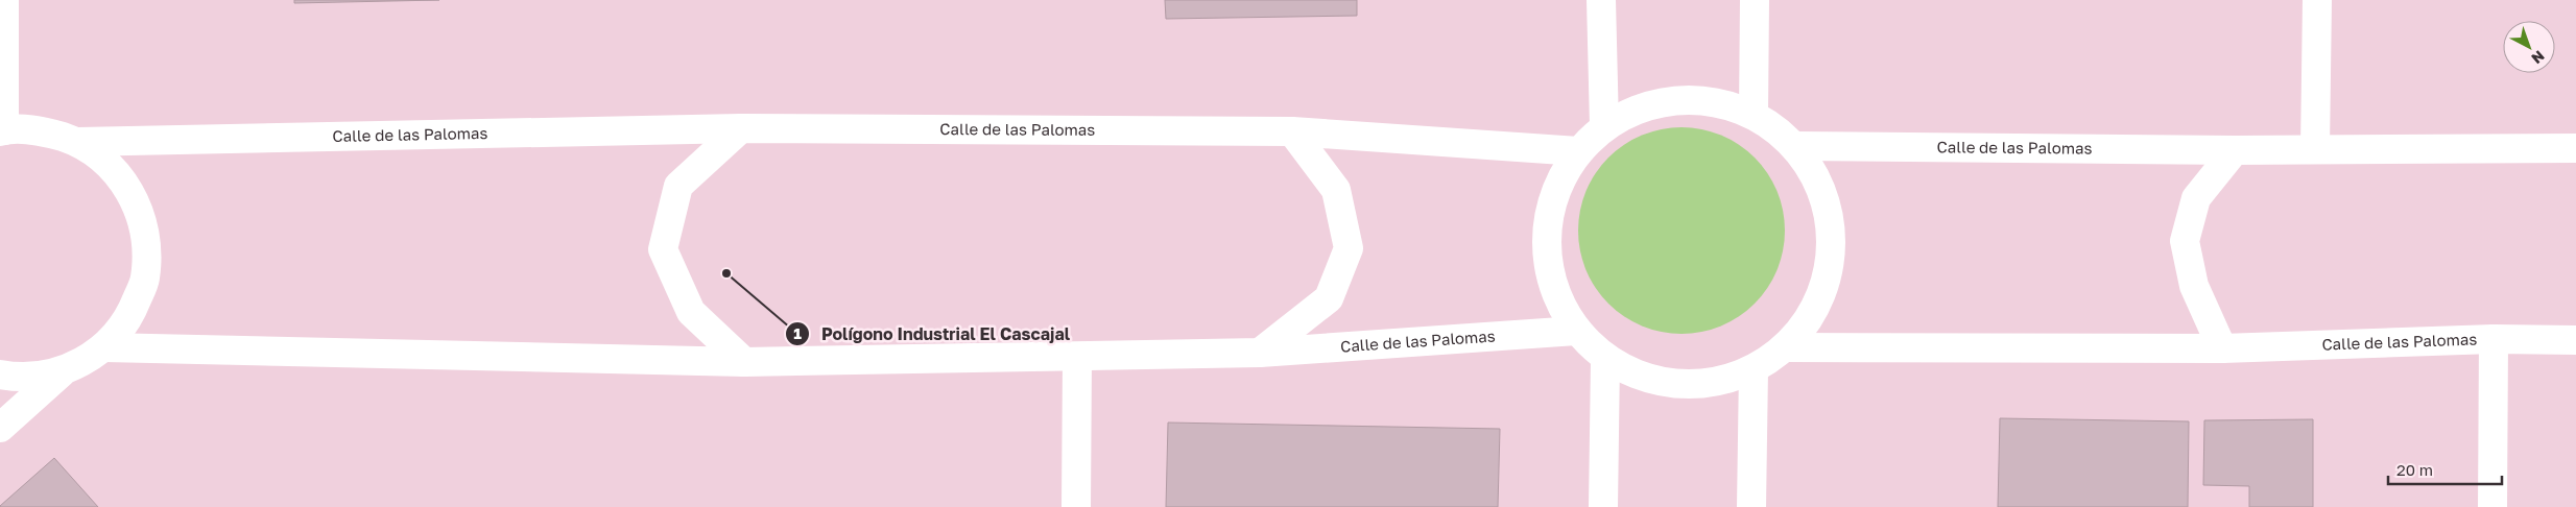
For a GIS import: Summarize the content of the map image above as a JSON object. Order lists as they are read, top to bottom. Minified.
{"streets":{"street":["Calle de las Palomas"]},"places":["Polígono Industrial El Cascajal"],"scale_bar":"20 m","north":"bottom right"}
